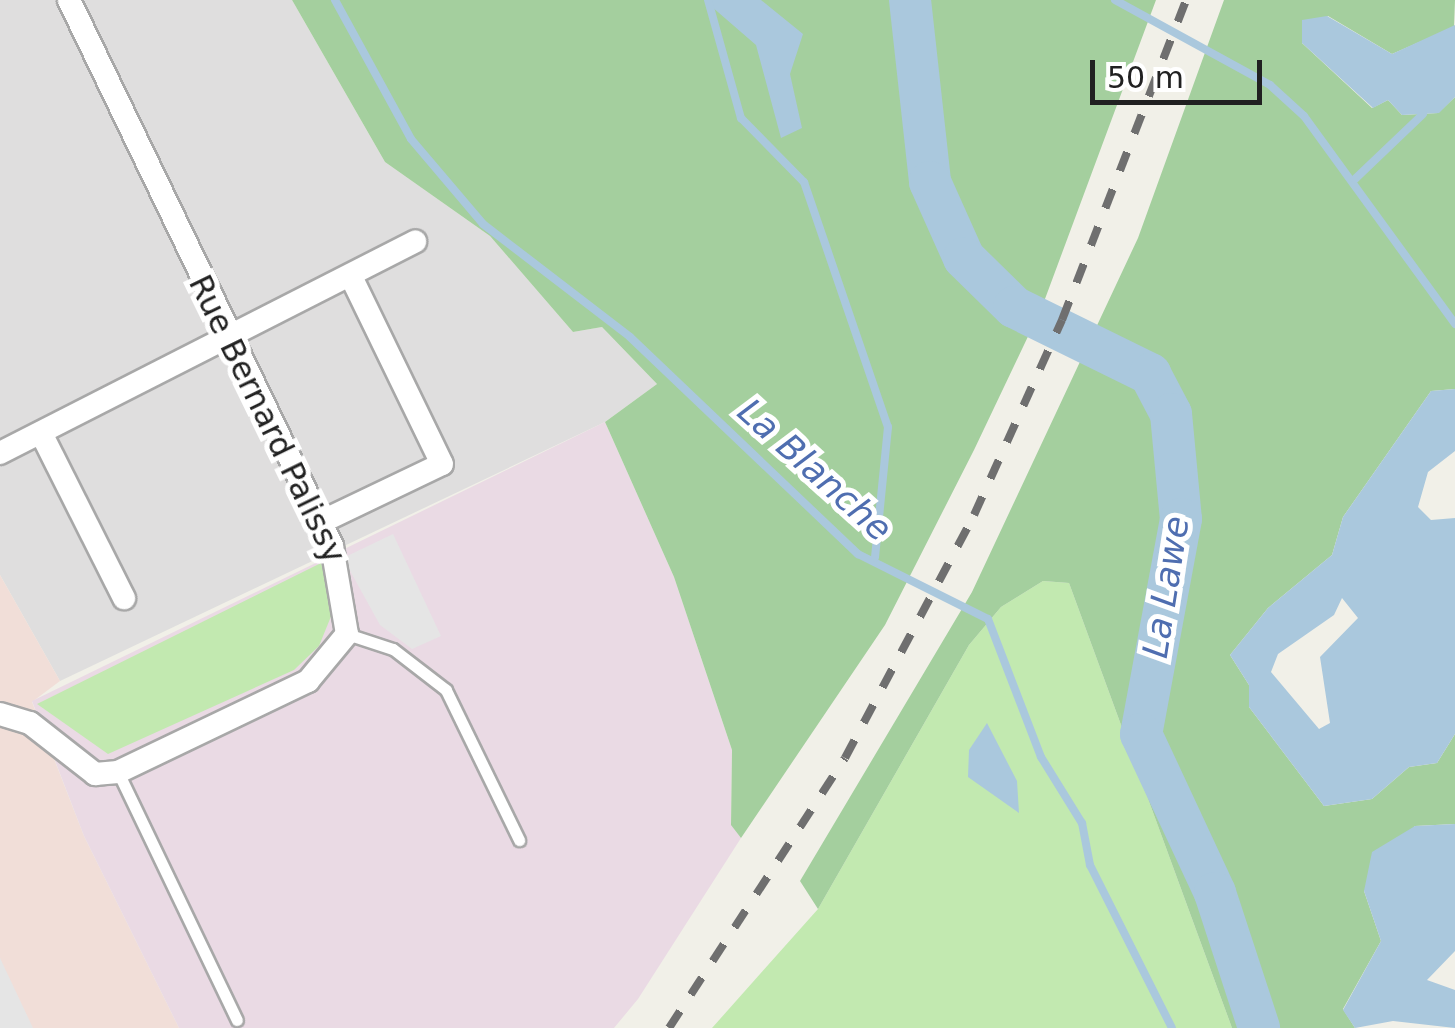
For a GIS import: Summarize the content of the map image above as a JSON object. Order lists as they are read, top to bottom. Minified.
{"streets":{"street":["Rue Bernard Palissy"]},"water":["La Blanche","La Lawe"],"scale_bar":"50 m"}
